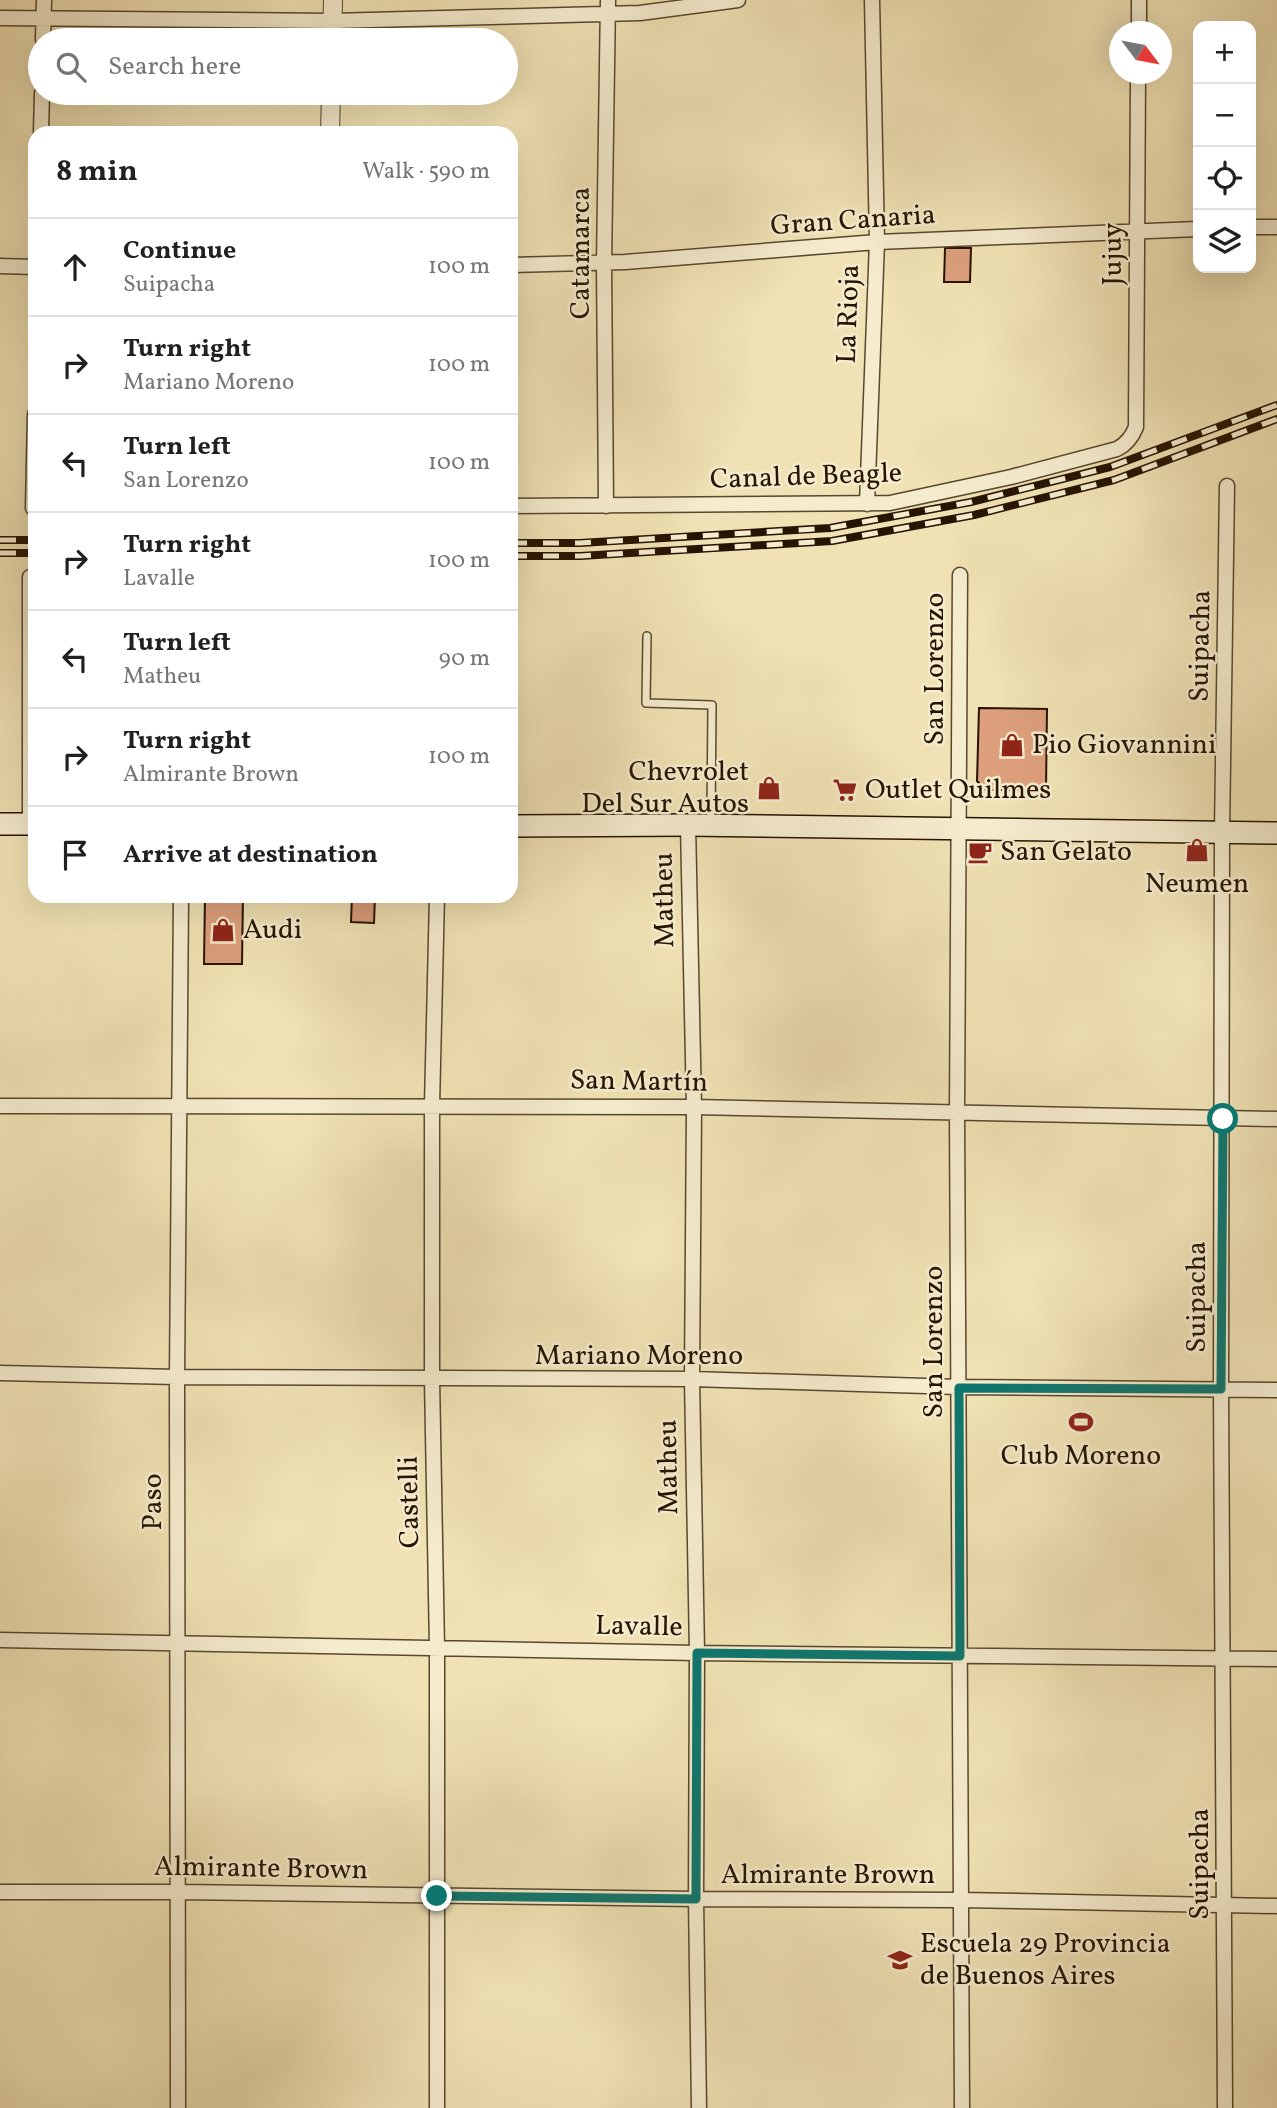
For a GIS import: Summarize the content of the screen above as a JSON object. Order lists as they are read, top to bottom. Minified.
{"streets":{"street":["Gran Canaria","Catamarca","Jujuy","La Rioja","Canal de Beagle","Suipacha","San Lorenzo","Matheu","San Martín","Mariano Moreno","Paso","Castelli","Lavalle","Almirante Brown"]},"crossings":[["Gran Canaria","Catamarca"],["Gran Canaria","Jujuy"],["Gran Canaria","La Rioja"],["Catamarca","Canal de Beagle"],["Jujuy","Canal de Beagle"],["La Rioja","Canal de Beagle"],["Suipacha","San Martín"],["Suipacha","Mariano Moreno"],["Suipacha","Lavalle"],["Suipacha","Almirante Brown"],["San Lorenzo","San Martín"],["San Lorenzo","Mariano Moreno"],["San Lorenzo","Lavalle"],["San Lorenzo","Almirante Brown"],["Matheu","San Martín"],["Matheu","Mariano Moreno"],["Matheu","Lavalle"],["Matheu","Almirante Brown"],["San Martín","Paso"],["San Martín","Castelli"],["Mariano Moreno","Paso"],["Mariano Moreno","Castelli"],["Paso","Lavalle"],["Paso","Almirante Brown"],["Castelli","Lavalle"],["Castelli","Almirante Brown"]],"places":{"shop":["Pio Giovannini","Chevrolet Del Sur Autos","Neumen","Audi"],"supermarket":["Outlet Quilmes"],"cafe":["San Gelato"],"sports":["Club Moreno"],"school or university":["Escuela 29 Provincia de Buenos Aires"]},"north":"bottom right","page":{"map_buttons":["+","−"],"search":"Search here","heading":["8 min","Walk · 590 m"],"list":[["Continue","Suipacha","100 m"],["Turn right","Mariano Moreno","100 m"],["Turn left","San Lorenzo","100 m"],["Turn right","Lavalle","100 m"],["Turn left","Matheu","90 m"],["Turn right","Almirante Brown","100 m"],"Arrive at destination"]}}
